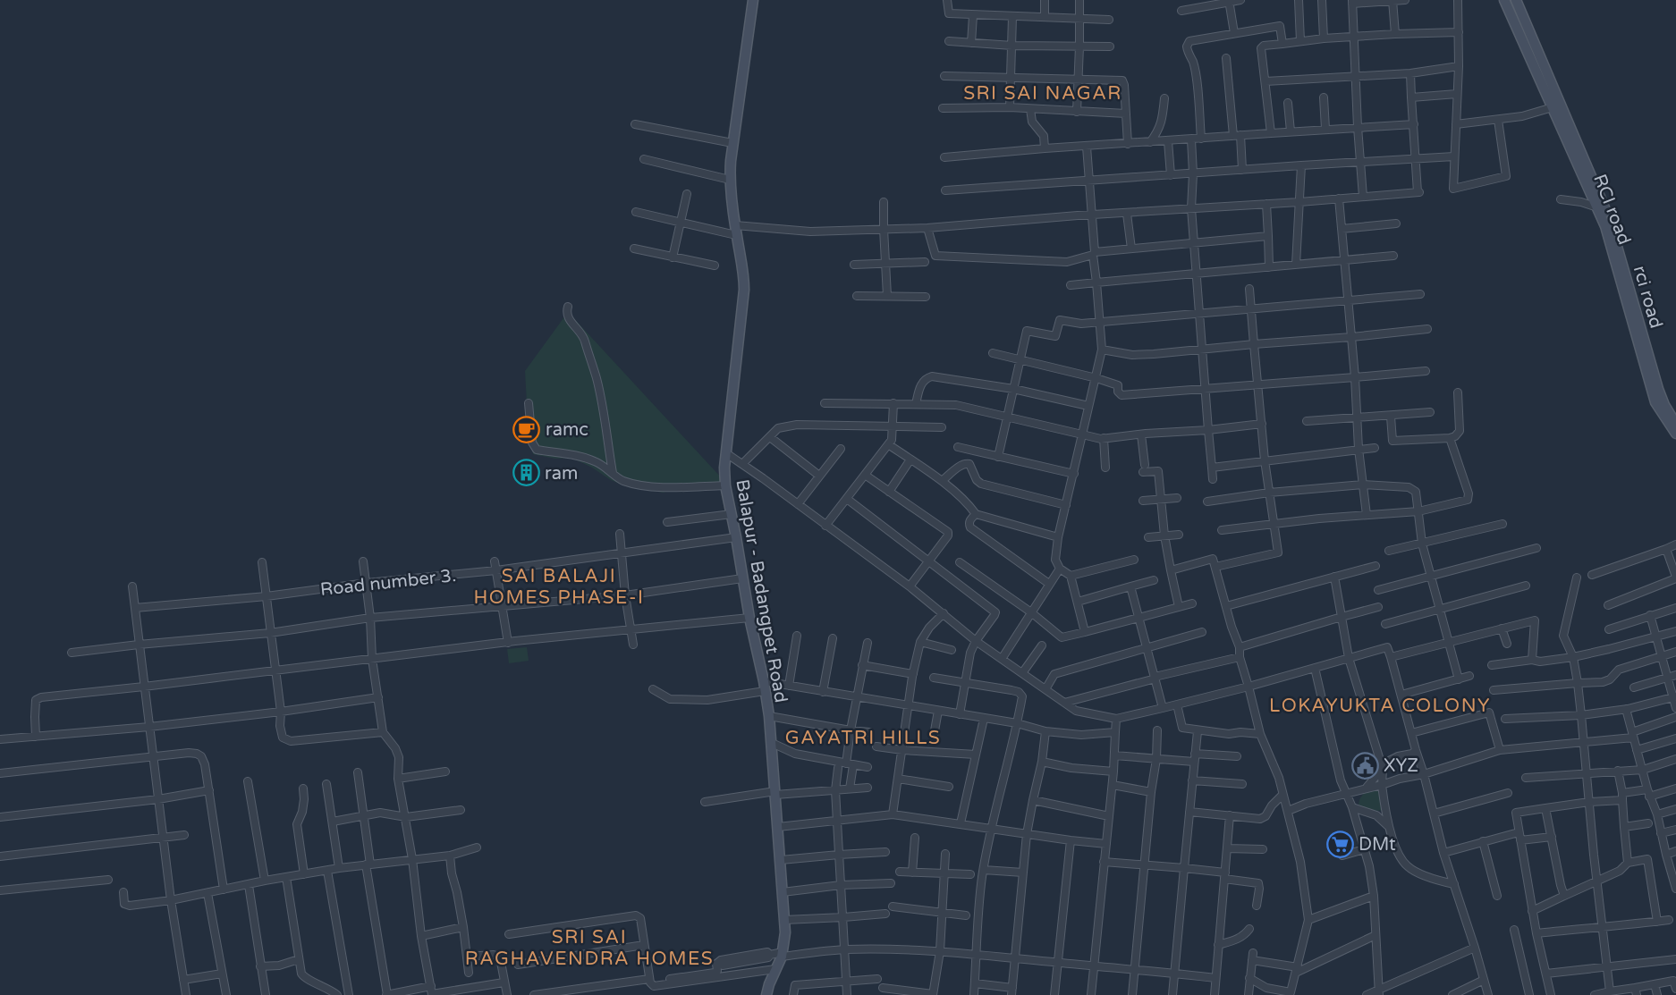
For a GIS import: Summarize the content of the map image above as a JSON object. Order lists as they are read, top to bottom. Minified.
{"streets":{"street":["RCI road","rci road","Road number 3.","Balapur - Badangpet Road"]},"crossings":[["RCI road","rci road"],["Road number 3.","Balapur - Badangpet Road"]],"districts":["SRI SAI NAGAR","SAI BALAJI HOMES PHASE-I","LOKAYUKTA COLONY","GAYATRI HILLS","SRI SAI RAGHAVENDRA HOMES"],"places":{"cafe":["ramc"],"building":["ram"],"public building":["XYZ"],"supermarket":["DMt"]}}
